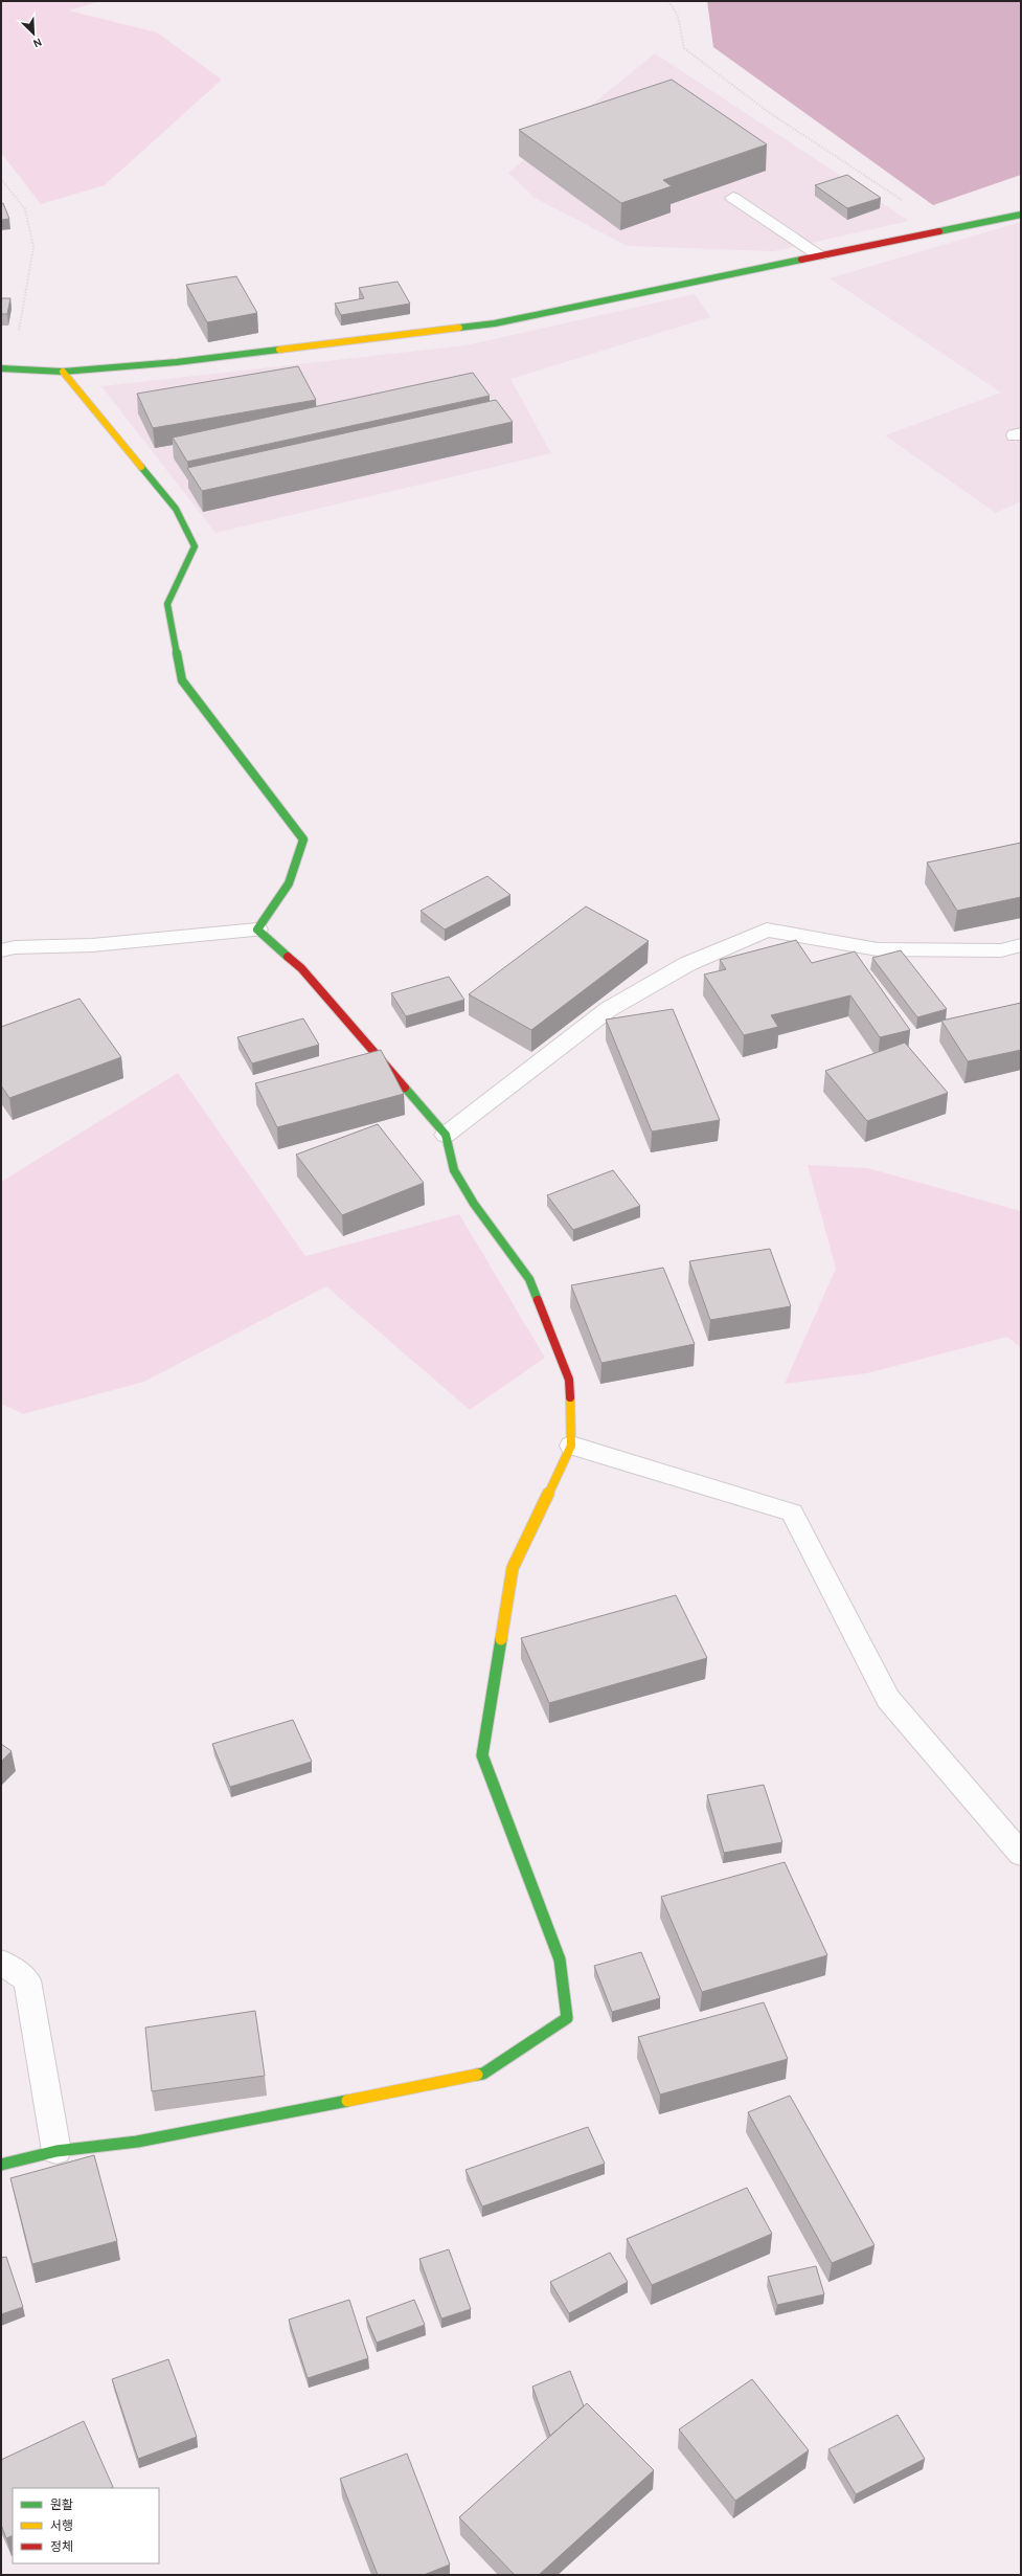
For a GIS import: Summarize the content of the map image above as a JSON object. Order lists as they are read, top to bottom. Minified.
{"legend":["원활","서행","정체"],"north":"bottom right"}
